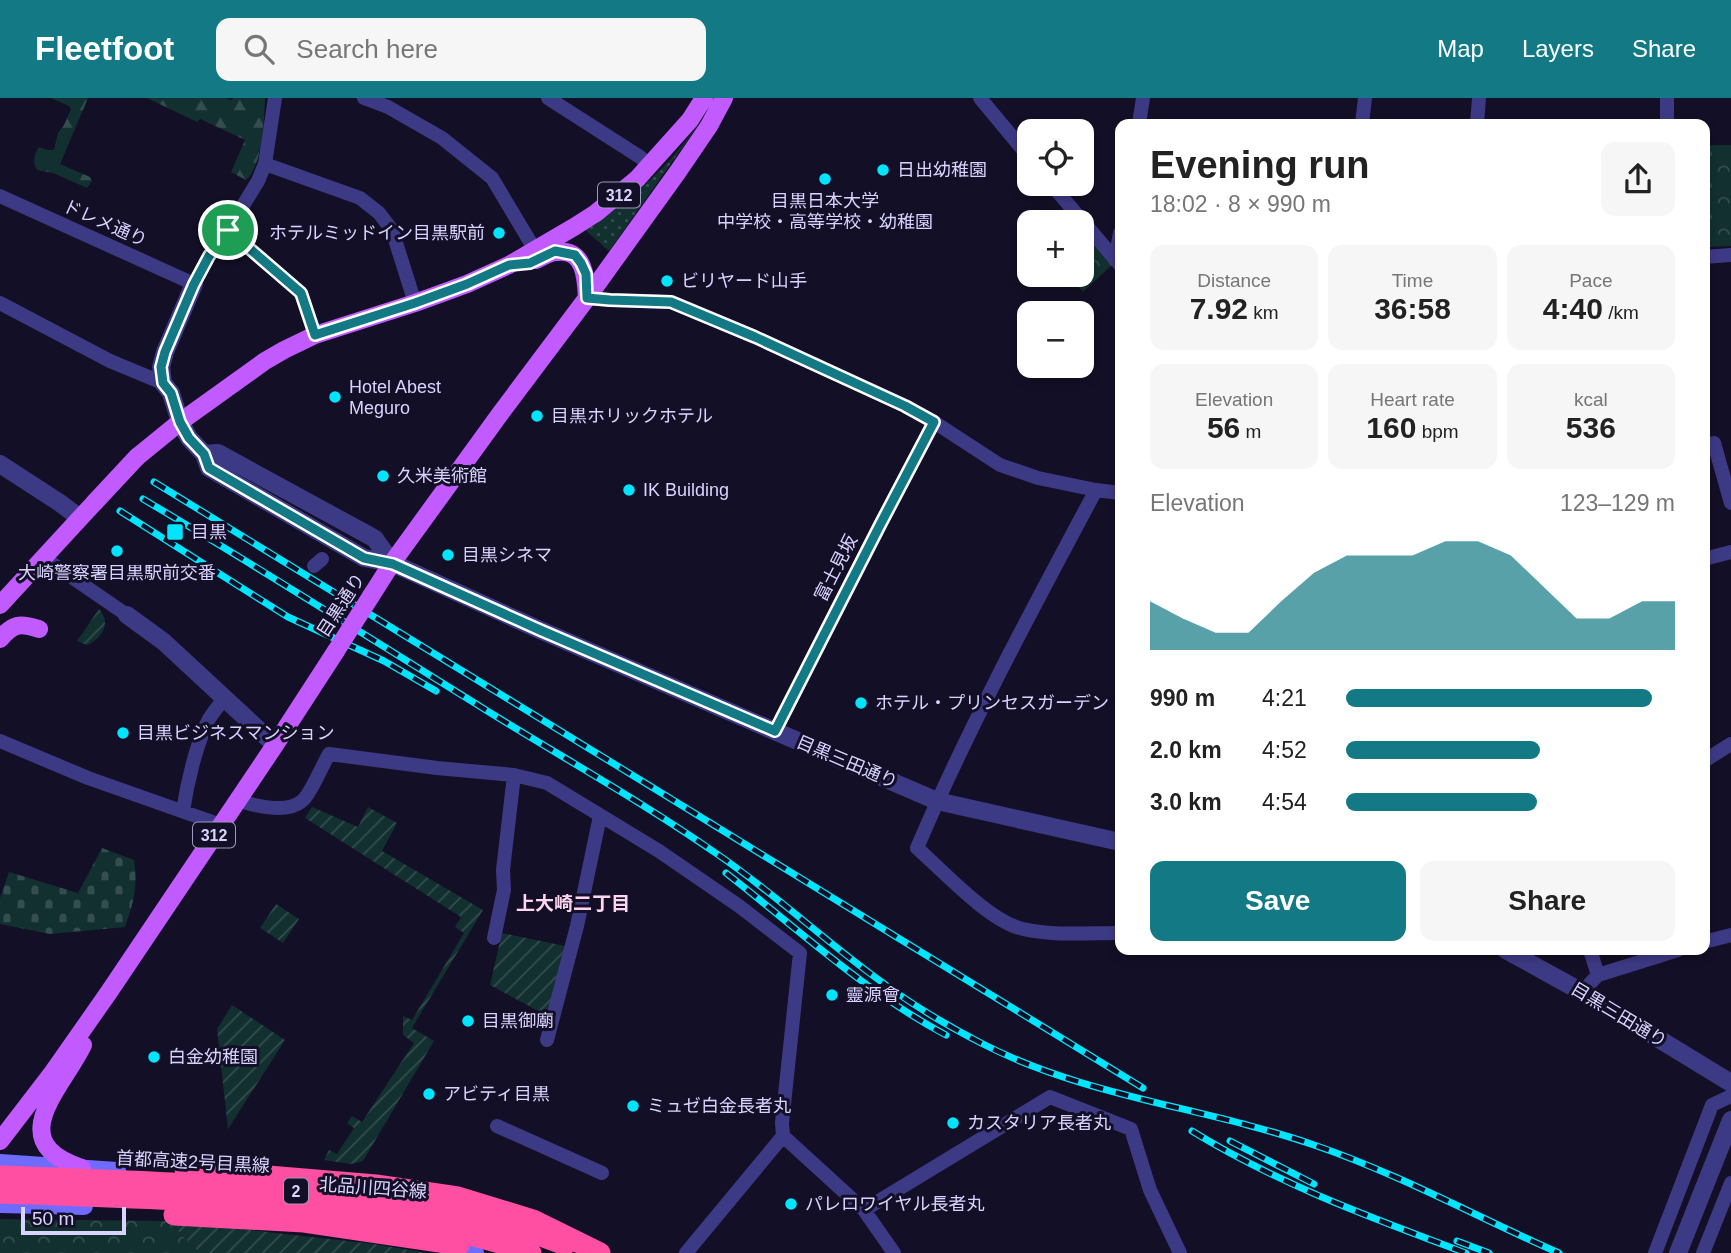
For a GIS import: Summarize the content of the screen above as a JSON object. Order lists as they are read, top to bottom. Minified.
{"streets":{"highway":["首都高速2号目黒線","2"],"main road":["312","目黒通り","北品川四谷線"],"street":["ドレメ通り","富士見坂","目黒三田通り"]},"crossings":[["富士見坂","目黒三田通り"],["目黒通り","目黒三田通り"]],"districts":["上大崎二丁目"],"places":{"other":["日出幼稚園","目黒日本大学 中学校・高等学校・幼稚園","ホテルミッドイン目黒駅前","ビリヤード山手","Hotel Abest Meguro","目黒ホリックホテル","久米美術館","IK Building","大崎警察署目黒駅前交番","目黒シネマ","ホテル・プリンセスガーデン","目黒ビジネスマンション","靈源會","目黒御廟","白金幼稚園","アビティ目黒","ミュゼ白金長者丸","カスタリア長者丸","パレロワイヤル長者丸"],"transit":["目黒"]},"scale_bar":"50 m","page":{"header":"Fleetfoot","search":"Search here","nav":["Map","Layers","Share"],"map_buttons":["+","−"],"heading":["Evening run","18:02 · 8 × 990 m"],"stats":[["Distance","7.92 km"],["Time","36:58"],["Pace","4:40 /km"],["Elevation","56 m"],["Heart rate","160 bpm"],["kcal","536"]],"chart":["Elevation","123–129 m"],"list":[{"name":"990 m","note":"4:21"},{"name":"2.0 km","note":"4:52"},{"name":"3.0 km","note":"4:54"}],"buttons":["Save","Share"],"scale":"50 m"}}
